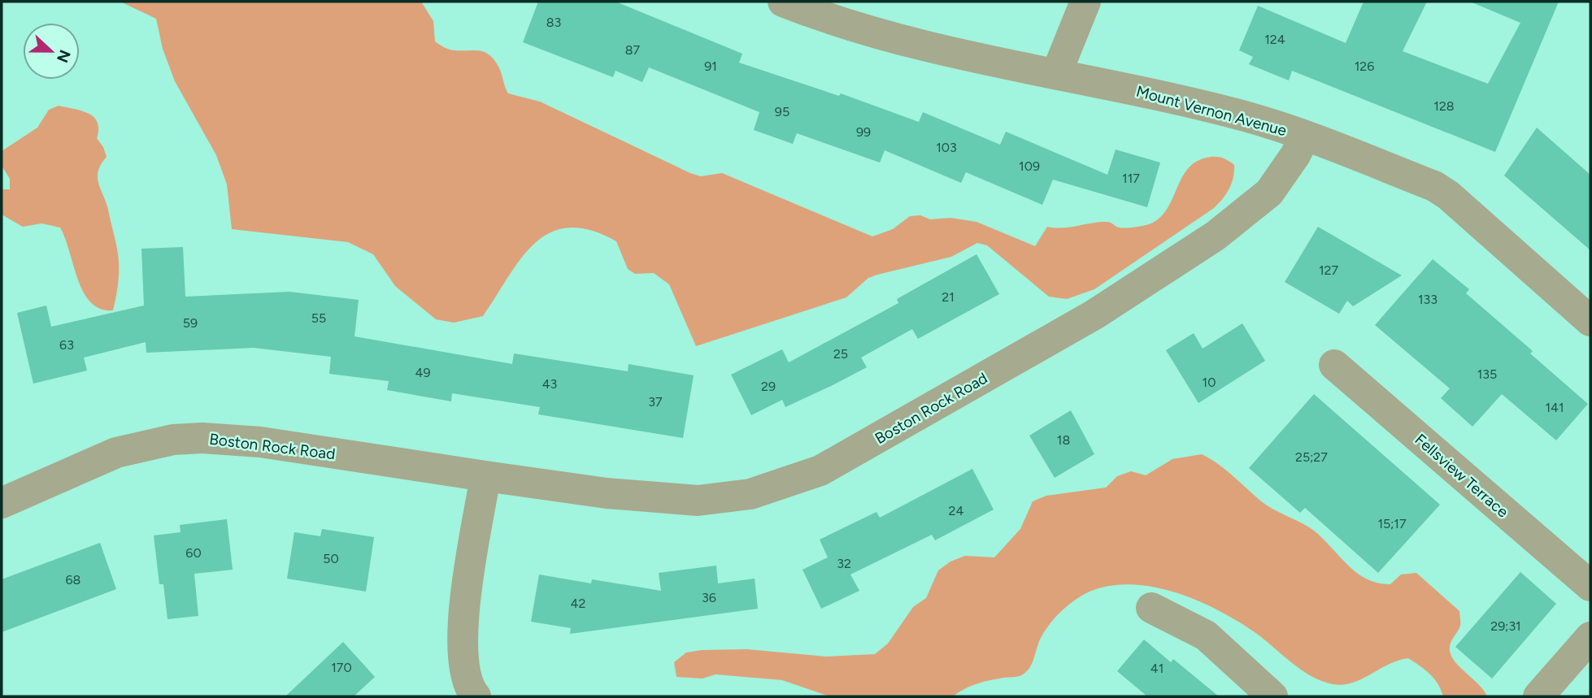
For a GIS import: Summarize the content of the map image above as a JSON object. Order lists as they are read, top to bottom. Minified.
{"streets":{"street":["Mount Vernon Avenue","Boston Rock Road","Fellsview Terrace"]},"crossings":[["Mount Vernon Avenue","Boston Rock Road"]],"house_numbers":["83","124","87","91","126","128","95","99","103","109","117","127","21","133","55","59","63","25","49","135","10","43","29","37","141","18","25;27","24","15;17","60","50","32","68","36","42","29;31","170","41"],"north":"right"}
